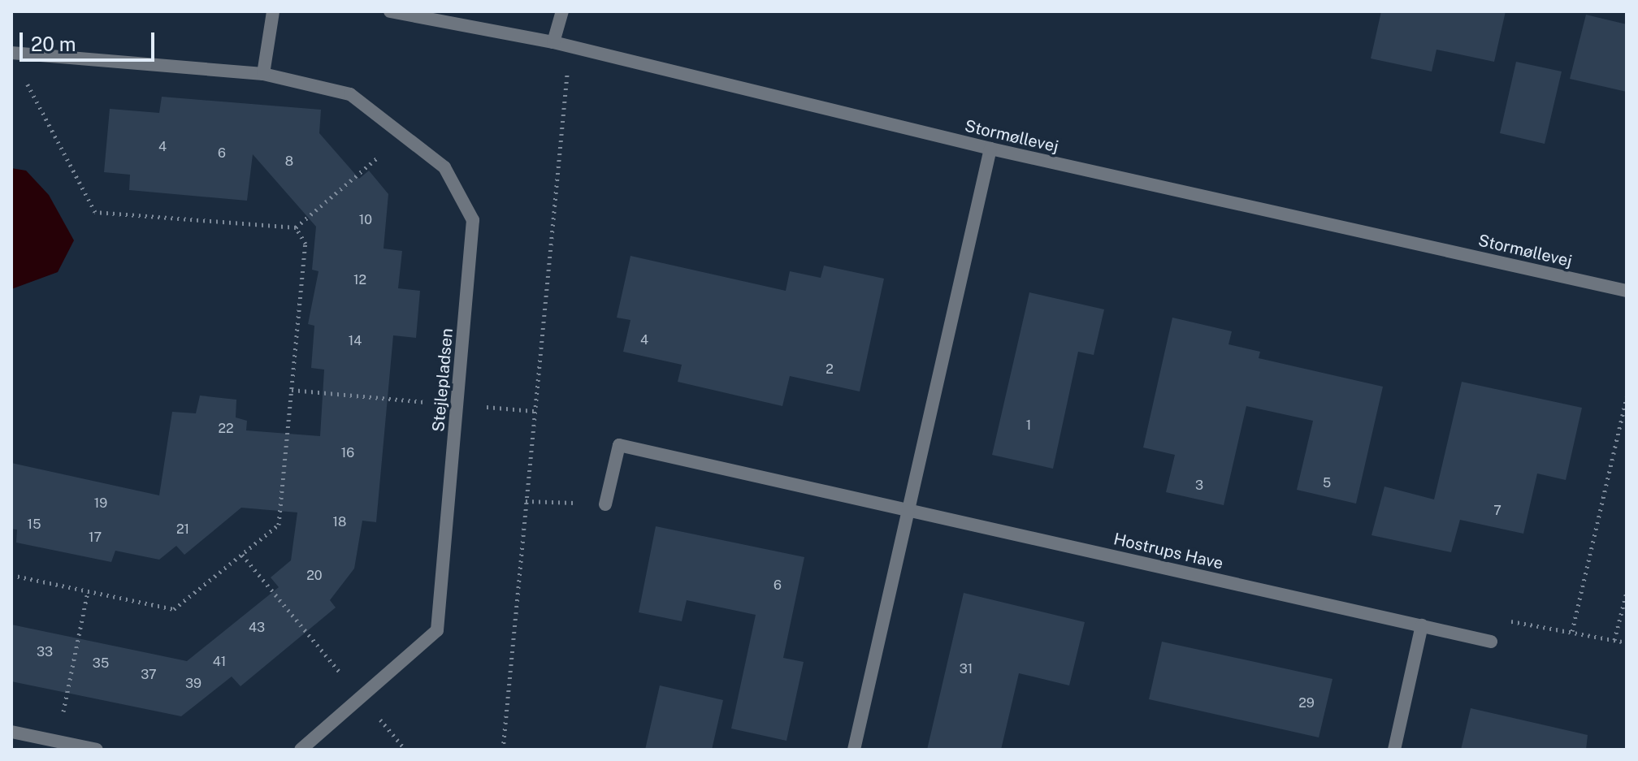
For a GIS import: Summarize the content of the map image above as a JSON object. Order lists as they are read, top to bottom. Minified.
{"streets":{"street":["Stormøllevej","Stejlepladsen","Hostrups Have"]},"house_numbers":["4","6","8","10","12","4","14","2","1","22","16","5","3","19","7","18","15","21","17","20","6","43","33","41","35","31","37","39","29"],"scale_bar":"20 m"}
